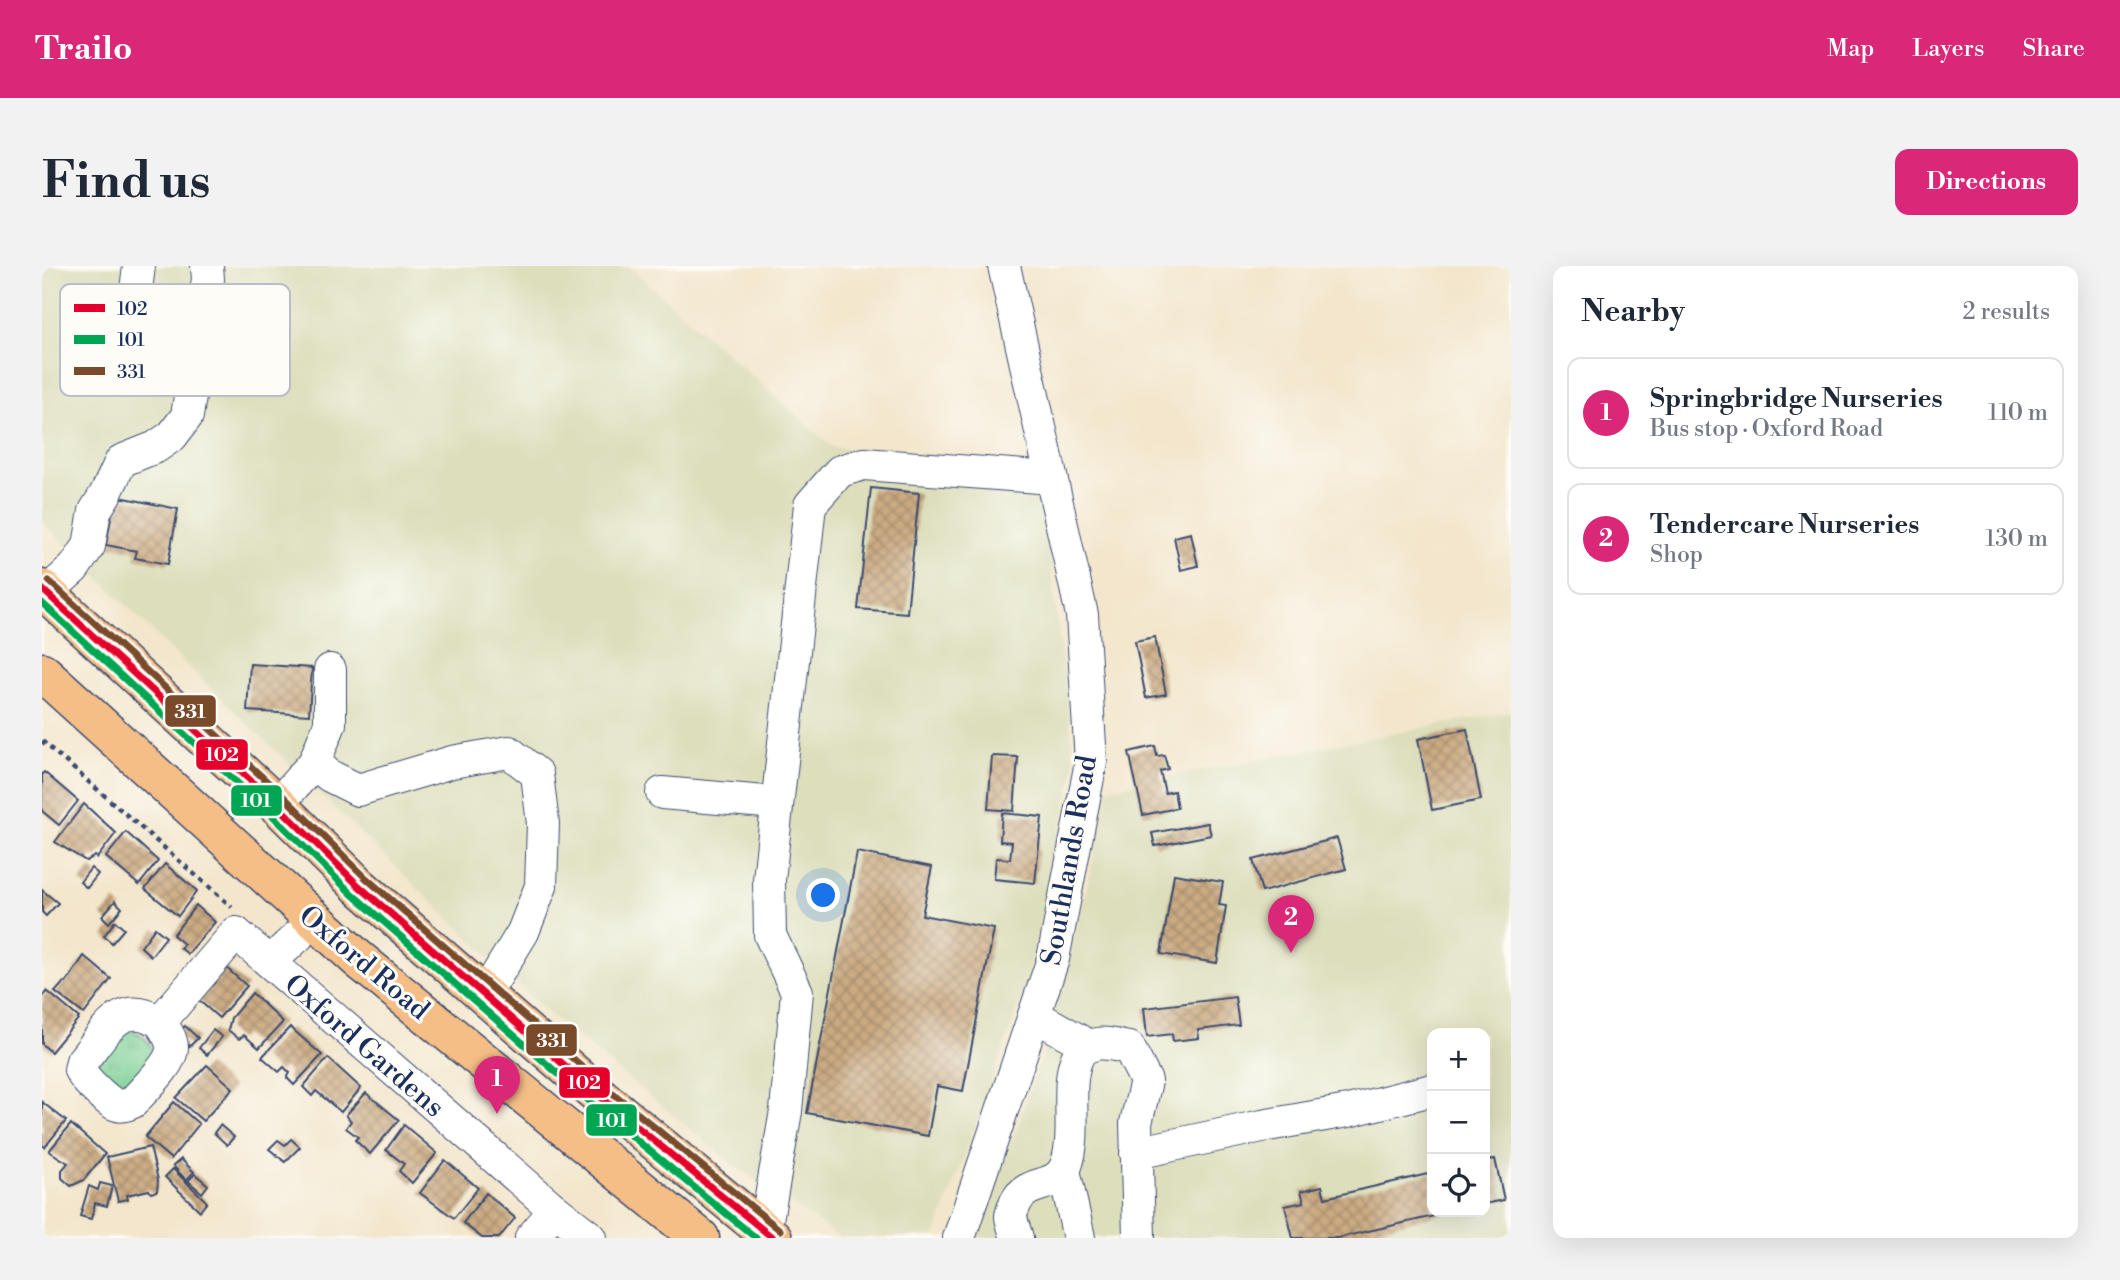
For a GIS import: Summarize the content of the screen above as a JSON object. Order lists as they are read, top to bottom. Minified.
{"streets":{"highway":["Oxford Road"],"street":["Southlands Road","Oxford Gardens"]},"lines":["transit line 331","transit line 102","transit line 101"],"legend":["102","101","331"],"page":{"header":"Trailo","nav":["Map","Layers","Share"],"buttons":"Directions","title":"Find us","heading":["Nearby","2 results"],"list":[{"mark":"1","name":"Springbridge Nurseries","note":"Bus stop · Oxford Road","value":"110 m"},{"mark":"2","name":"Tendercare Nurseries","note":"Shop","value":"130 m"}],"pins":["2","1"],"map_buttons":["+","−"]}}
